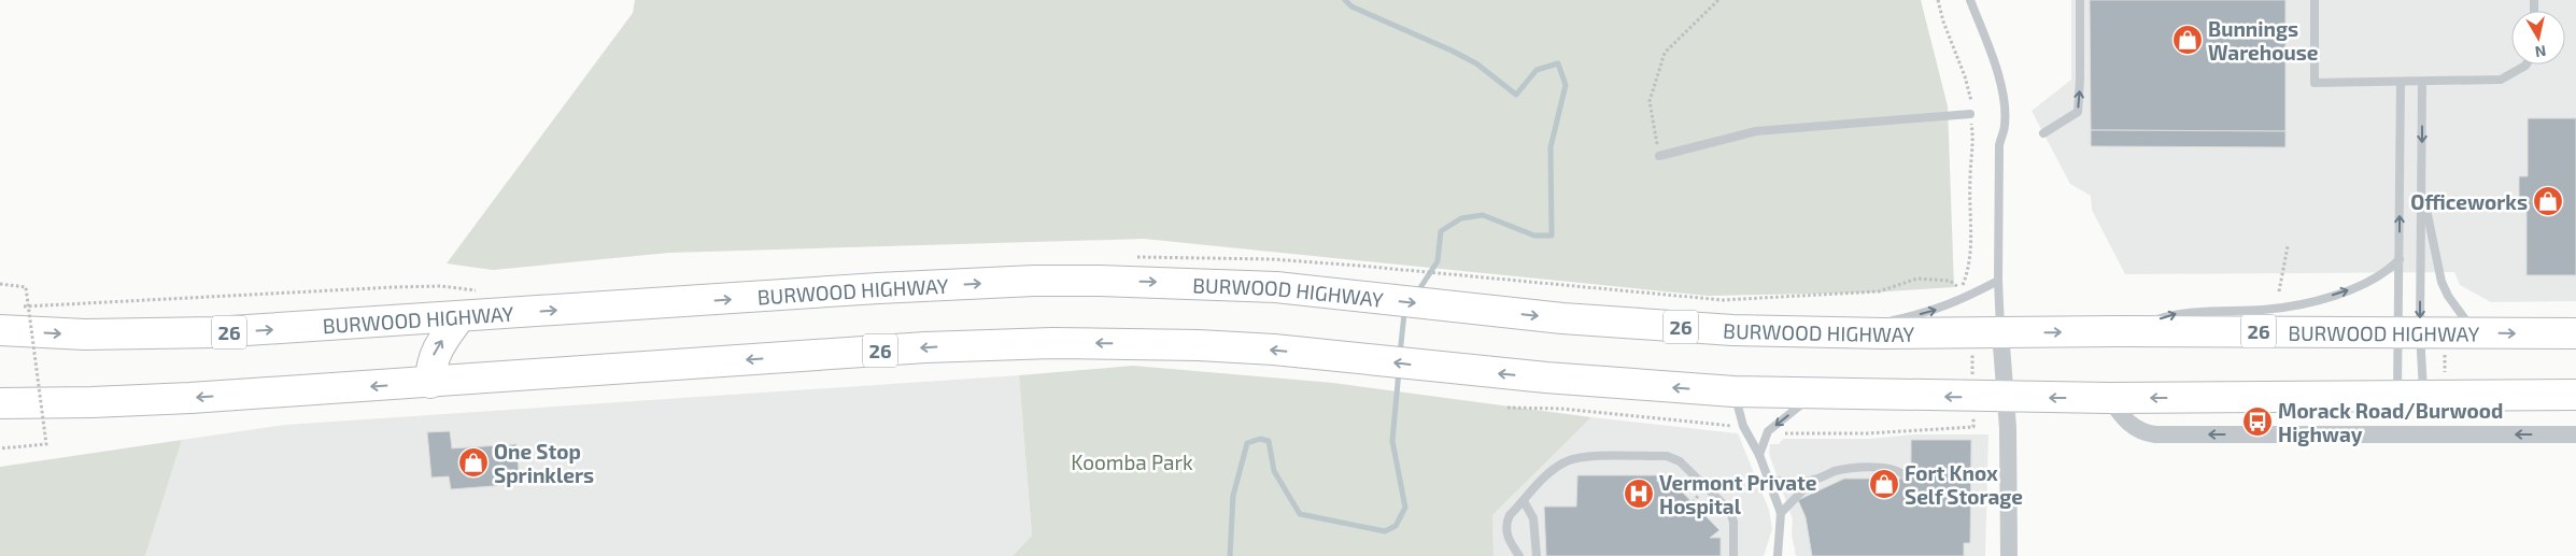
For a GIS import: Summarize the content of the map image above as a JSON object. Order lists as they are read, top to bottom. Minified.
{"streets":{"highway":["BURWOOD HIGHWAY","26"]},"parks":["Koomba Park"],"places":{"shop":["Bunnings Warehouse","Officeworks","One Stop Sprinklers","Fort Knox Self Storage"],"bus stop":["Morack Road/Burwood Highway"],"hospital":["Vermont Private Hospital"]},"north":"bottom"}
